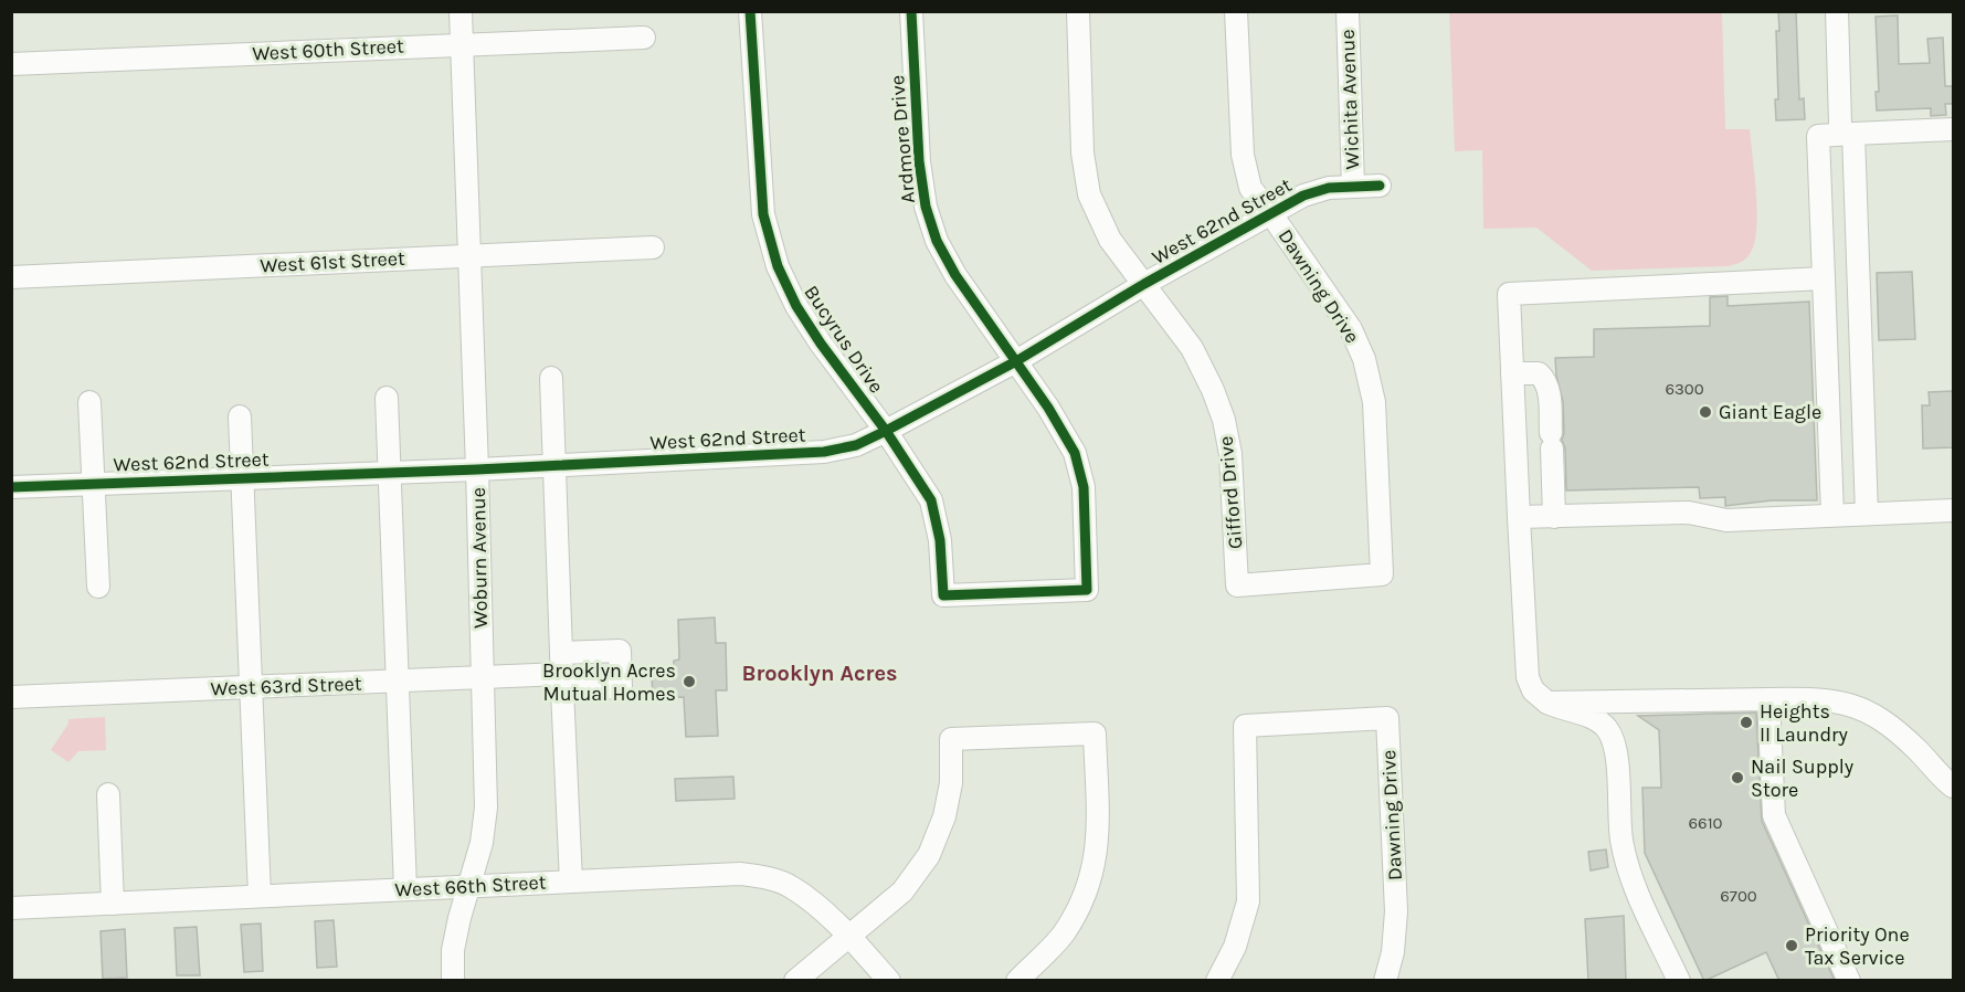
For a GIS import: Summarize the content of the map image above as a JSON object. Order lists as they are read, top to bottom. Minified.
{"streets":{"street":["West 60th Street","Wichita Avenue","Ardmore Drive","West 62nd Street","West 61st Street","Dawning Drive","Bucyrus Drive","Gifford Drive","Woburn Avenue","West 63rd Street","West 66th Street"]},"crossings":[["West 60th Street","Woburn Avenue"],["Wichita Avenue","West 62nd Street"],["Ardmore Drive","West 62nd Street"],["Ardmore Drive","Bucyrus Drive"],["West 62nd Street","Dawning Drive"],["West 62nd Street","Bucyrus Drive"],["West 62nd Street","Gifford Drive"],["West 62nd Street","Woburn Avenue"],["West 61st Street","Woburn Avenue"],["Dawning Drive","Gifford Drive"],["Woburn Avenue","West 63rd Street"],["Woburn Avenue","West 66th Street"]],"districts":["Brooklyn Acres"],"places":["Giant Eagle","Brooklyn Acres Mutual Homes","Heights II Laundry","Nail Supply Store","Priority One Tax Service"],"house_numbers":["6300","6610","6700"]}
